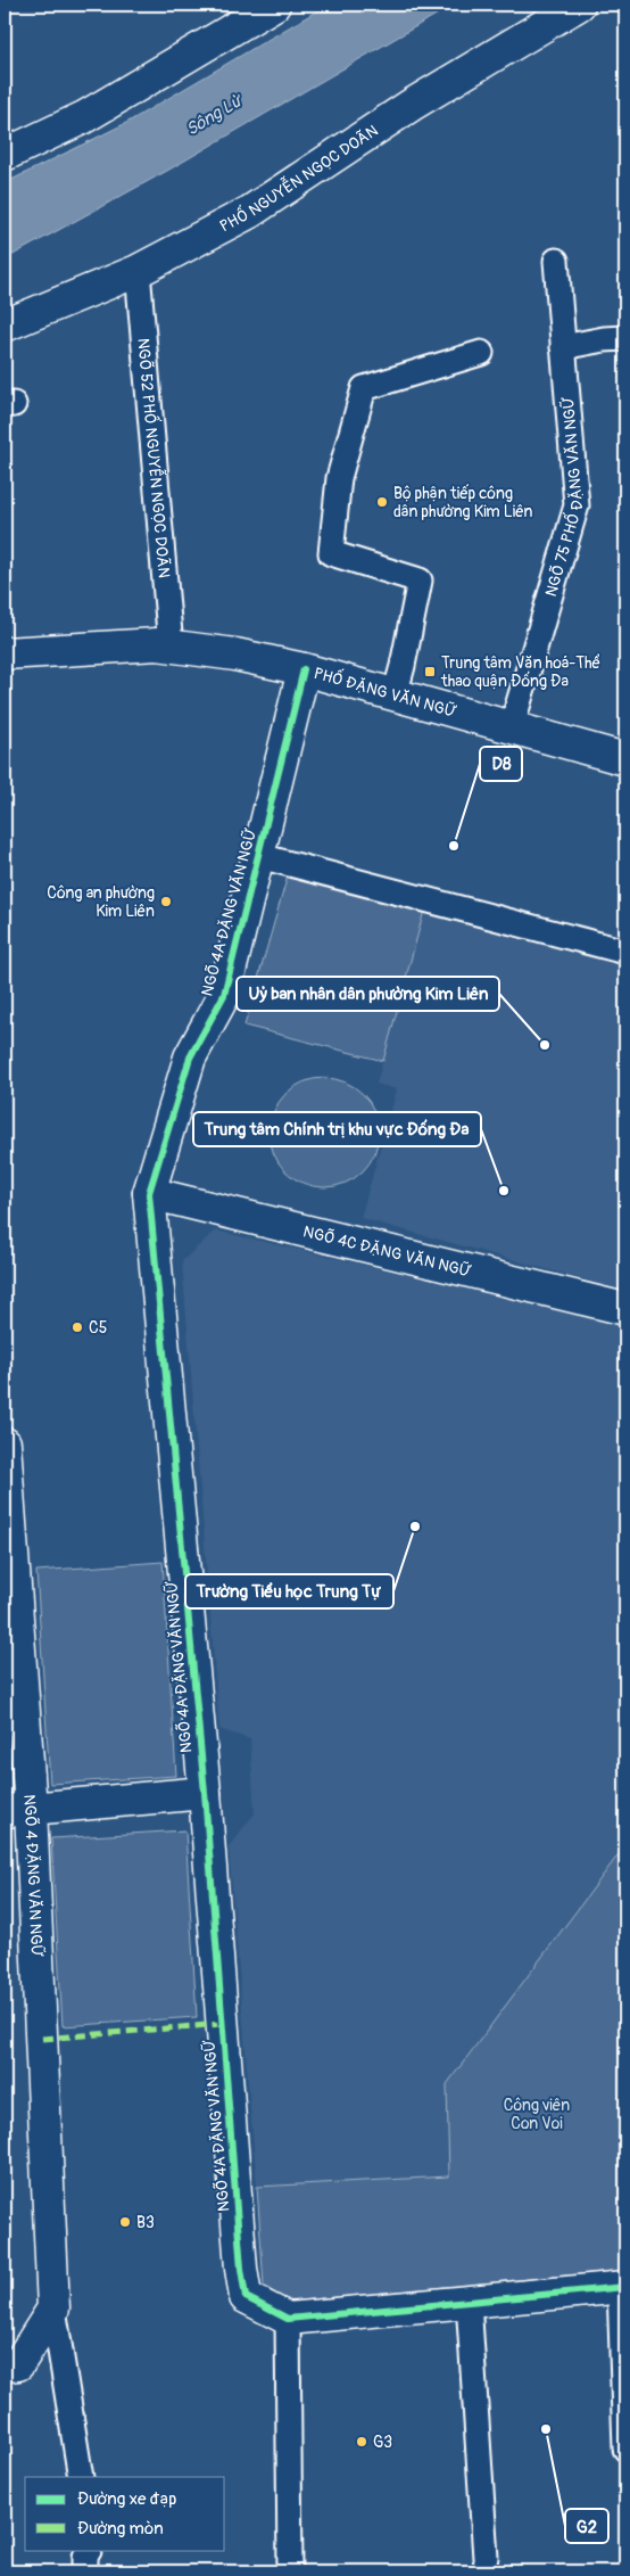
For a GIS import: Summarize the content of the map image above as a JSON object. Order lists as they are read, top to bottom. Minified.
{"streets":{"street":["PHỐ NGUYỄN NGỌC DOÃN","PHỐ ĐẶNG VĂN NGỮ","NGÕ 4A ĐẶNG VĂN NGỮ","NGÕ 4C ĐẶNG VĂN NGỮ","NGÕ 4 ĐẶNG VĂN NGỮ"],"lane":["NGÕ 52 PHỐ NGUYỄN NGỌC DOÃN","NGÕ 75 PHỐ ĐẶNG VĂN NGỮ"]},"crossings":[["PHỐ NGUYỄN NGỌC DOÃN","NGÕ 52 PHỐ NGUYỄN NGỌC DOÃN"],["NGÕ 52 PHỐ NGUYỄN NGỌC DOÃN","PHỐ ĐẶNG VĂN NGỮ"],["NGÕ 75 PHỐ ĐẶNG VĂN NGỮ","PHỐ ĐẶNG VĂN NGỮ"],["PHỐ ĐẶNG VĂN NGỮ","NGÕ 4A ĐẶNG VĂN NGỮ"],["NGÕ 4A ĐẶNG VĂN NGỮ","NGÕ 4C ĐẶNG VĂN NGỮ"]],"water":["Sông Lừ"],"parks":["Công viên Con Voi"],"places":{"other":["Bộ phận tiếp công dân phường Kim Liên","D8","Công an phường Kim Liên","Uỷ ban nhân dân phường Kim Liên","Trung tâm Chính trị khu vực Đống Đa","C5","Trường Tiểu học Trung Tự","B3","G2","G3"],"transit":["Trung tâm Văn hoá-Thể thao quận Đống Đa"]},"legend":["Đường xe đạp","Đường mòn"]}
